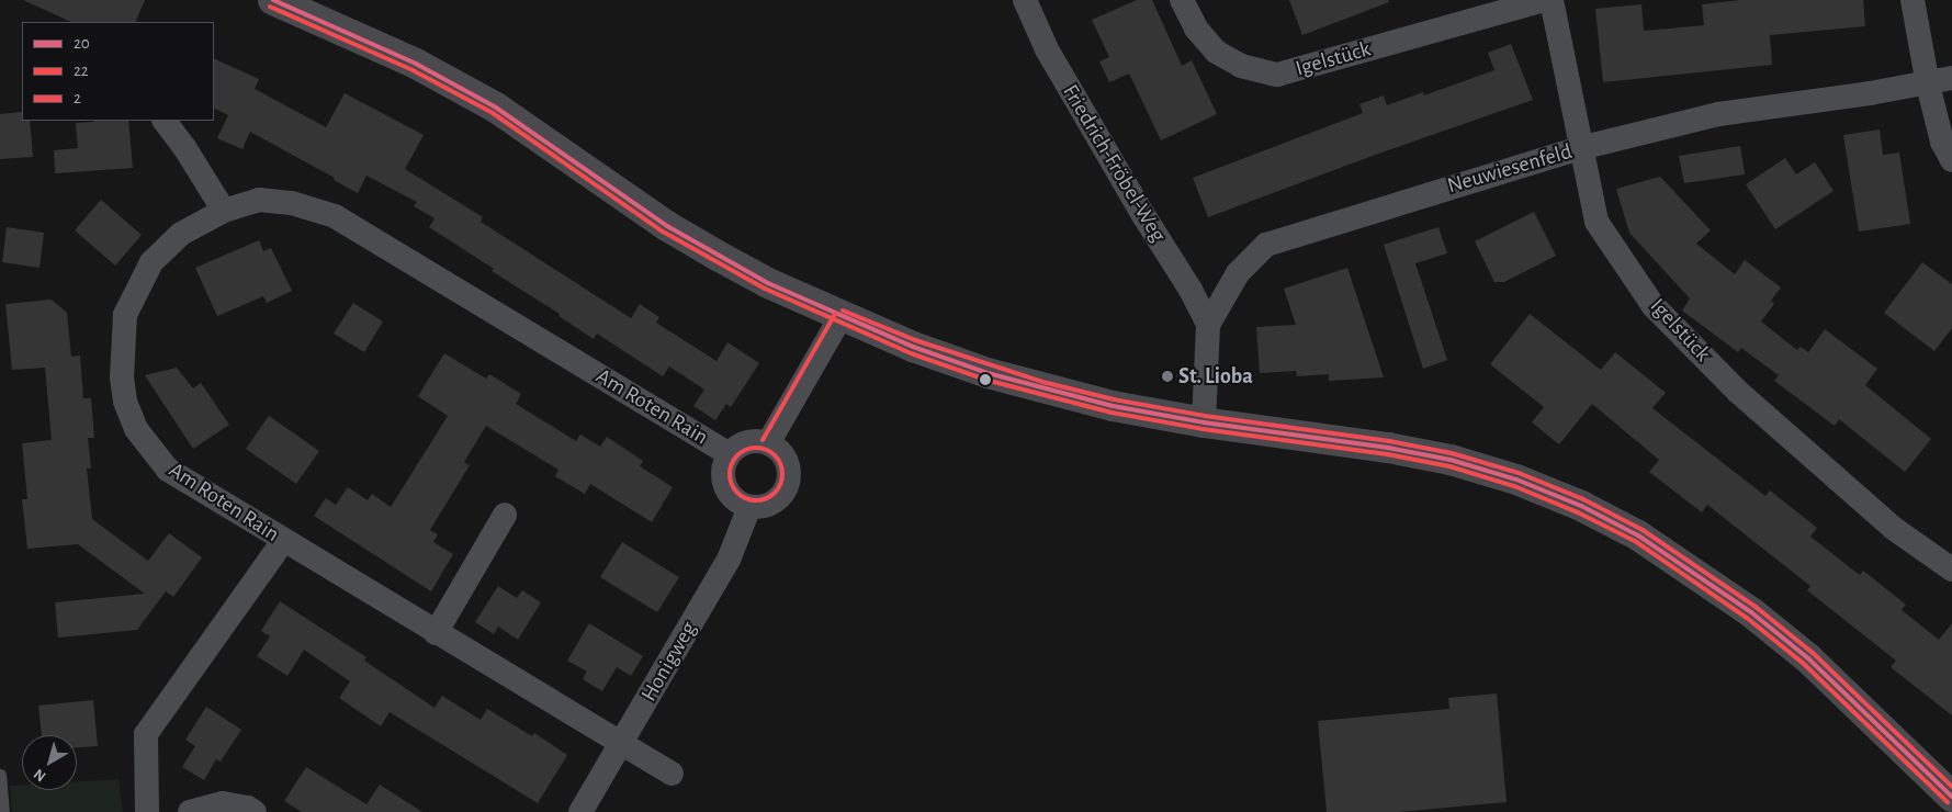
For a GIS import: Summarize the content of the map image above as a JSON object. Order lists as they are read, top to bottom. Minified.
{"streets":{"street":["Igelstück","Friedrich-Fröbel-Weg","Neuwiesenfeld","Am Roten Rain","Honigweg"]},"crossings":[["Igelstück","Neuwiesenfeld"],["Friedrich-Fröbel-Weg","Neuwiesenfeld"],["Am Roten Rain","Honigweg"]],"places":["St. Lioba"],"lines":["transit line 20","transit line 22","transit line 2"],"legend":["20","22","2"],"north":"bottom left"}
